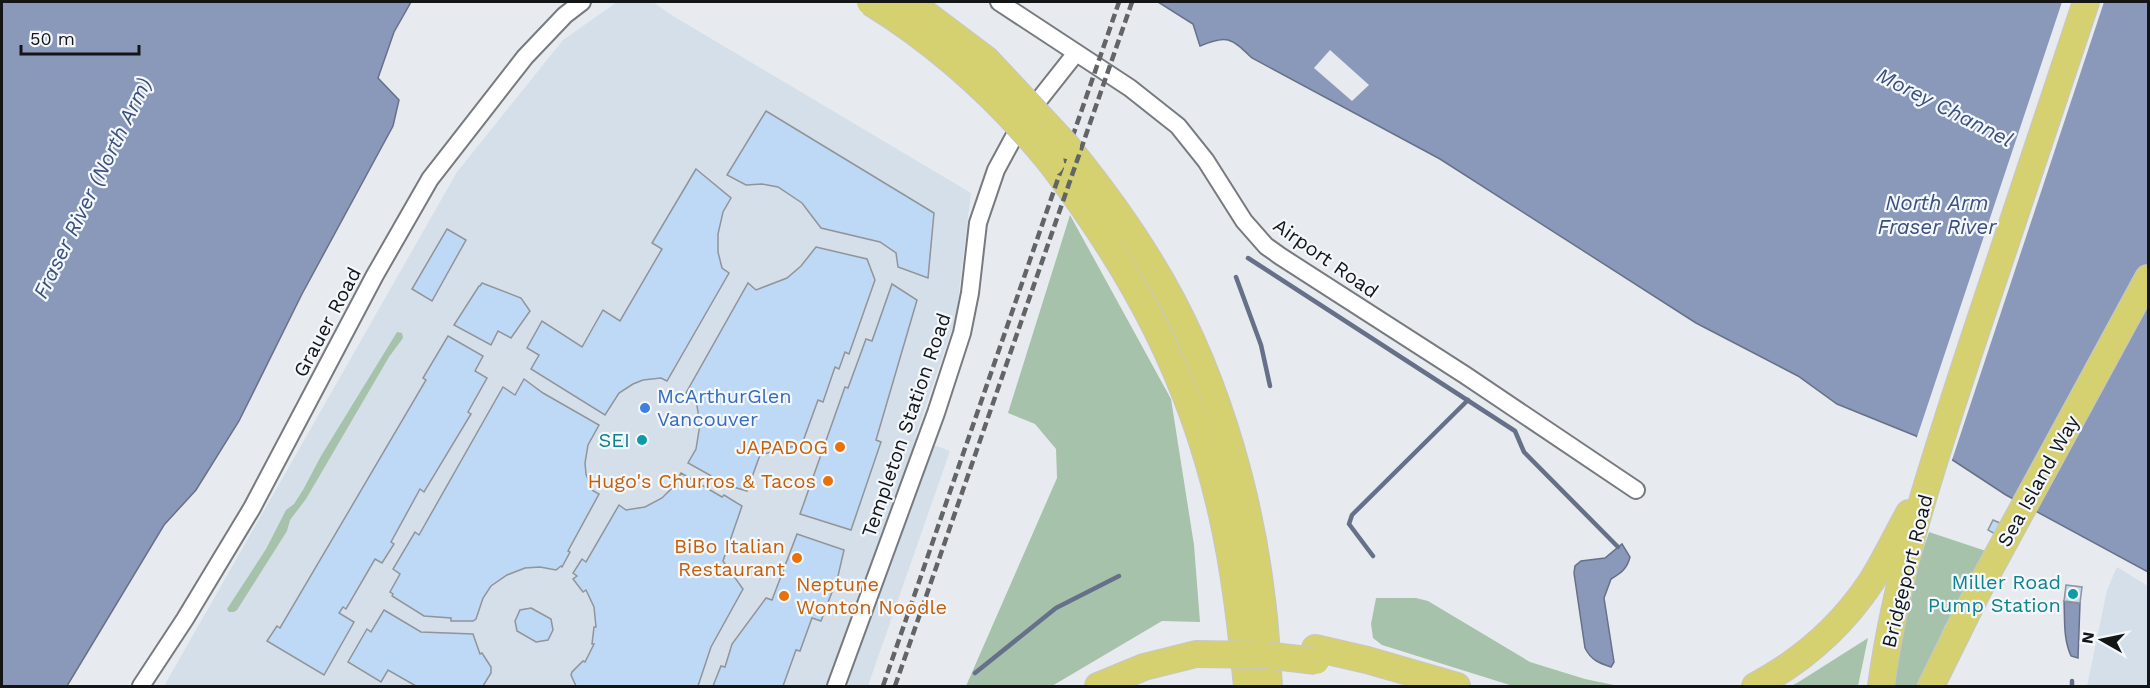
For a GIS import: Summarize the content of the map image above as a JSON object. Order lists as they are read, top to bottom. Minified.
{"streets":{"main road":["Sea Island Way","Bridgeport Road"],"street":["Airport Road","Grauer Road","Templeton Station Road"]},"crossings":[["Airport Road","Templeton Station Road"]],"water":["Morey Channel","Fraser River (North Arm)","North Arm Fraser River"],"places":["McArthurGlen Vancouver","SEI","JAPADOG","Hugo's Churros & Tacos","BiBo Italian Restaurant","Miller Road Pump Station","Neptune Wonton Noodle"],"scale_bar":"50 m","north":"left"}
